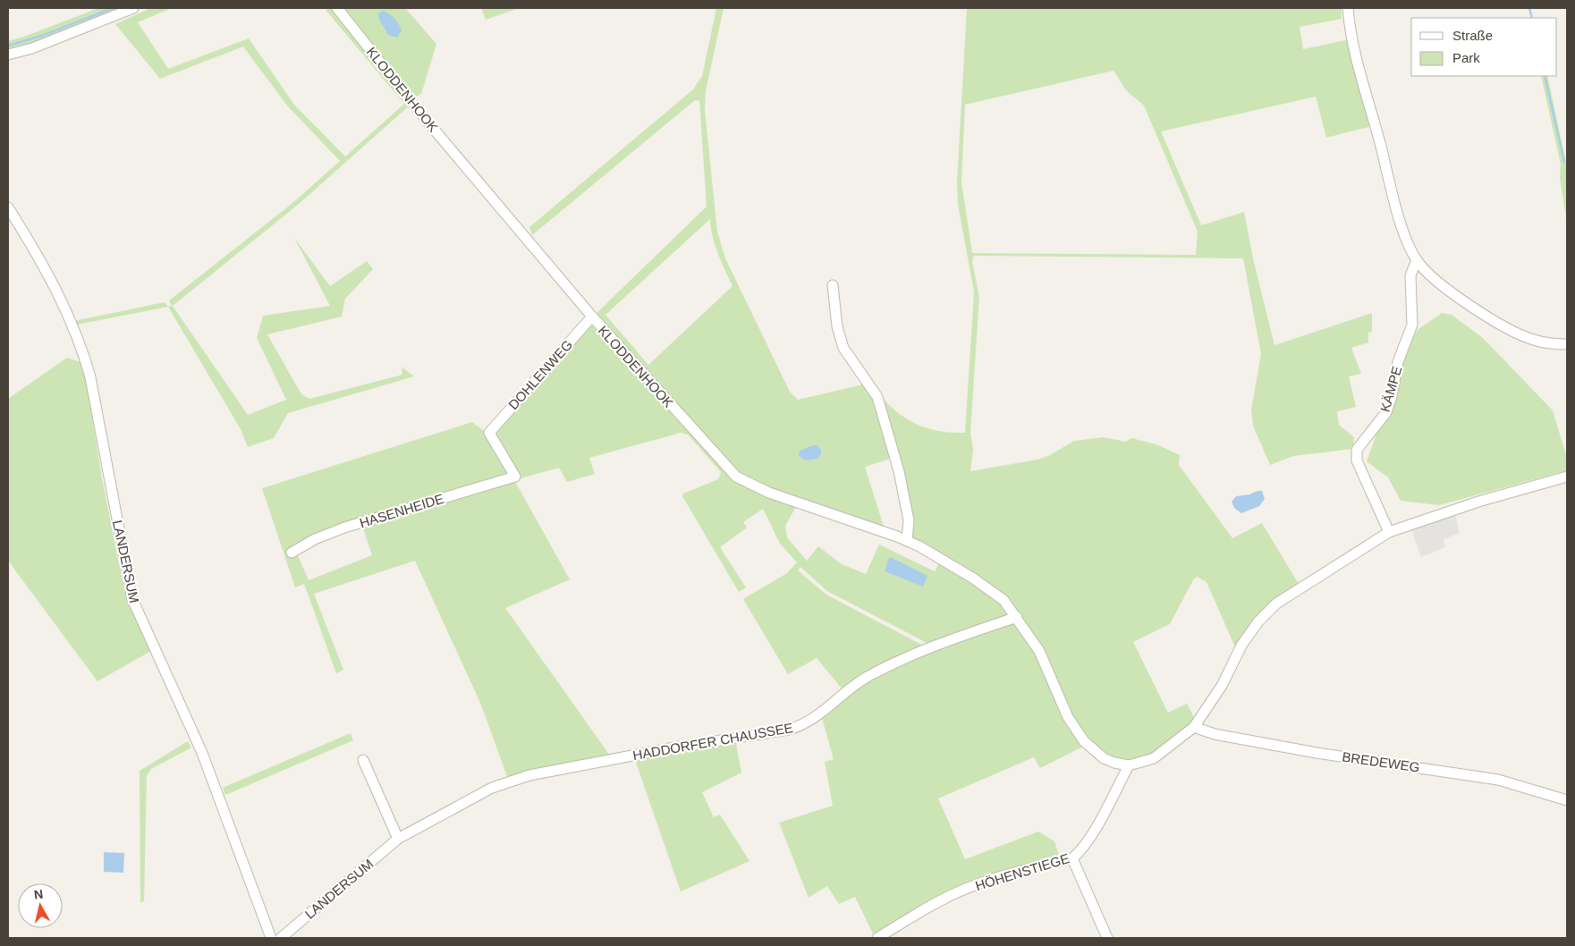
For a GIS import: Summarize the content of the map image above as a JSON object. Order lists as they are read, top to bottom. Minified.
{"streets":{"street":["KLODDENHOOK","DOHLENWEG","KÄMPE","HASENHEIDE","LANDERSUM","HADDORFER CHAUSSEE","BREDEWEG","HÖHENSTIEGE"]},"crossings":[["KLODDENHOOK","DOHLENWEG"],["KLODDENHOOK","HADDORFER CHAUSSEE"],["KLODDENHOOK","HÖHENSTIEGE"],["DOHLENWEG","HASENHEIDE"],["LANDERSUM","HADDORFER CHAUSSEE"]],"legend":["Straße","Park"],"north":"top"}
